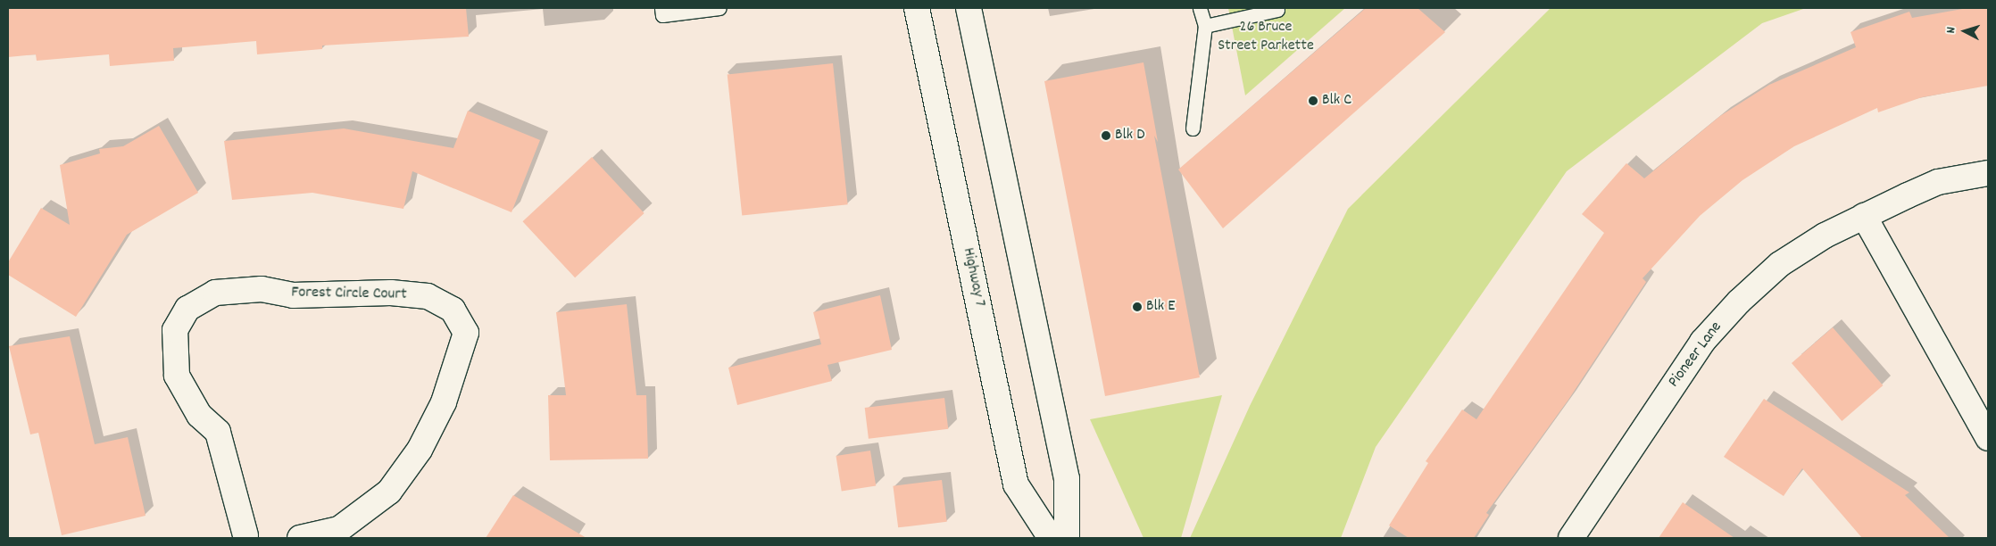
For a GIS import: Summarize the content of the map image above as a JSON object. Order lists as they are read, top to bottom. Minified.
{"streets":{"street":["Highway 7","Forest Circle Court","Pioneer Lane"]},"parks":["26 Bruce Street Parkette"],"places":["Blk C","Blk D","Blk E"],"north":"left"}
